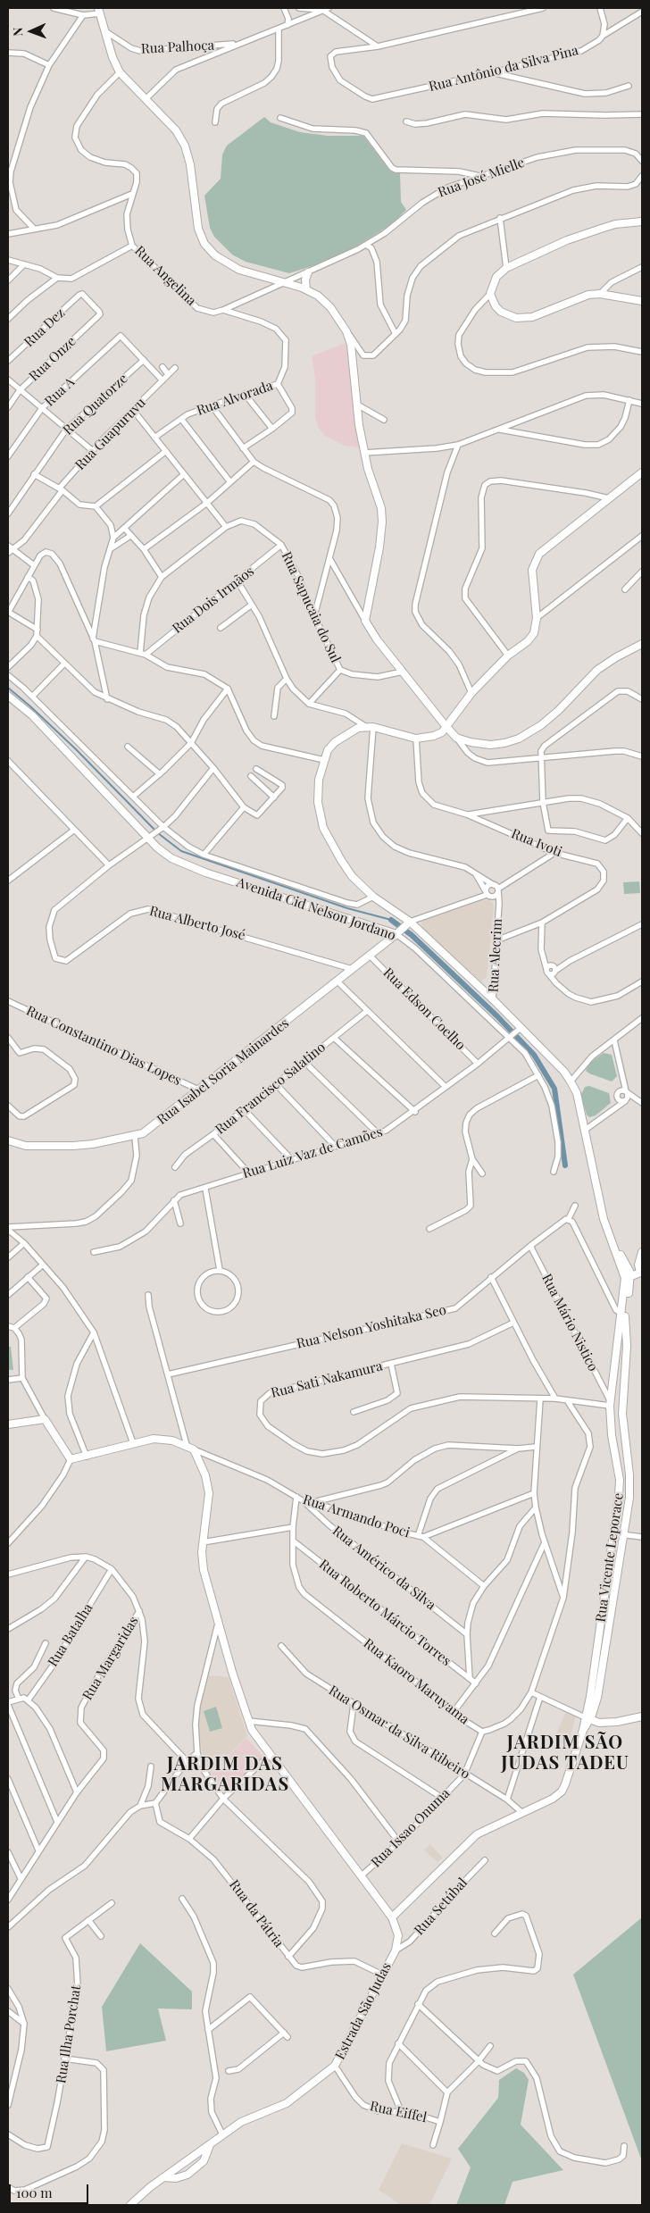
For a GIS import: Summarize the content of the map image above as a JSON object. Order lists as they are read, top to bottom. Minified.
{"streets":{"main road":["Avenida Cid Nelson Jordano","Rua Isabel Soria Mainardes","Rua Vicente Leporace","Estrada São Judas"],"street":["Rua Palhoça","Rua Antônio da Silva Pina","Rua José Mielle","Rua Angelina","Rua Dez","Rua Onze","Rua A","Rua Alvorada","Rua Quatorze","Rua Guapuruvu","Rua Dois Irmãos","Rua Sapucaia do Sul","Rua Ivoti","Rua Alberto José","Rua Alecrim","Rua Edson Coelho","Rua Constantino Dias Lopes","Rua Francisco Salatino","Rua Luiz Vaz de Camões","Rua Mário Nistico","Rua Nelson Yoshitaka Seo","Rua Sati Nakamura","Rua Armando Poci","Rua Américo da Silva","Rua Roberto Márcio Torres","Rua Batalha","Rua Margaridas","Rua Kaoro Maruyama","Rua Osmar da Silva Ribeiro","Rua Issao Onuma","Rua Setúbal","Rua da Pátria","Rua Ilha Porchat","Rua Eiffel"]},"crossings":[["Rua José Mielle","Rua Angelina"],["Rua Angelina","Rua Alvorada"],["Rua Dez","Rua Onze"],["Rua A","Rua Quatorze"],["Rua Dois Irmãos","Rua Sapucaia do Sul"],["Rua Ivoti","Rua Alecrim"],["Avenida Cid Nelson Jordano","Rua Alberto José"],["Avenida Cid Nelson Jordano","Rua Alecrim"],["Avenida Cid Nelson Jordano","Rua Isabel Soria Mainardes"],["Avenida Cid Nelson Jordano","Rua Luiz Vaz de Camões"],["Avenida Cid Nelson Jordano","Rua Vicente Leporace"],["Rua Alberto José","Rua Isabel Soria Mainardes"],["Rua Edson Coelho","Rua Isabel Soria Mainardes"],["Rua Edson Coelho","Rua Luiz Vaz de Camões"],["Rua Constantino Dias Lopes","Rua Isabel Soria Mainardes"],["Rua Mário Nistico","Rua Nelson Yoshitaka Seo"],["Rua Mário Nistico","Rua Sati Nakamura"],["Rua Mário Nistico","Rua Vicente Leporace"],["Rua Sati Nakamura","Rua Vicente Leporace"],["Rua Sati Nakamura","Rua Kaoro Maruyama"],["Rua Armando Poci","Rua Américo da Silva"],["Rua Armando Poci","Rua Kaoro Maruyama"],["Rua Vicente Leporace","Rua Osmar da Silva Ribeiro"],["Rua Vicente Leporace","Estrada São Judas"],["Rua Roberto Márcio Torres","Rua Kaoro Maruyama"],["Rua Kaoro Maruyama","Rua Issao Onuma"],["Rua Osmar da Silva Ribeiro","Rua Issao Onuma"],["Rua Setúbal","Estrada São Judas"],["Rua da Pátria","Estrada São Judas"],["Estrada São Judas","Rua Eiffel"]],"districts":["JARDIM SÃO JUDAS TADEU","JARDIM DAS MARGARIDAS"],"scale_bar":"100 m","north":"left"}
